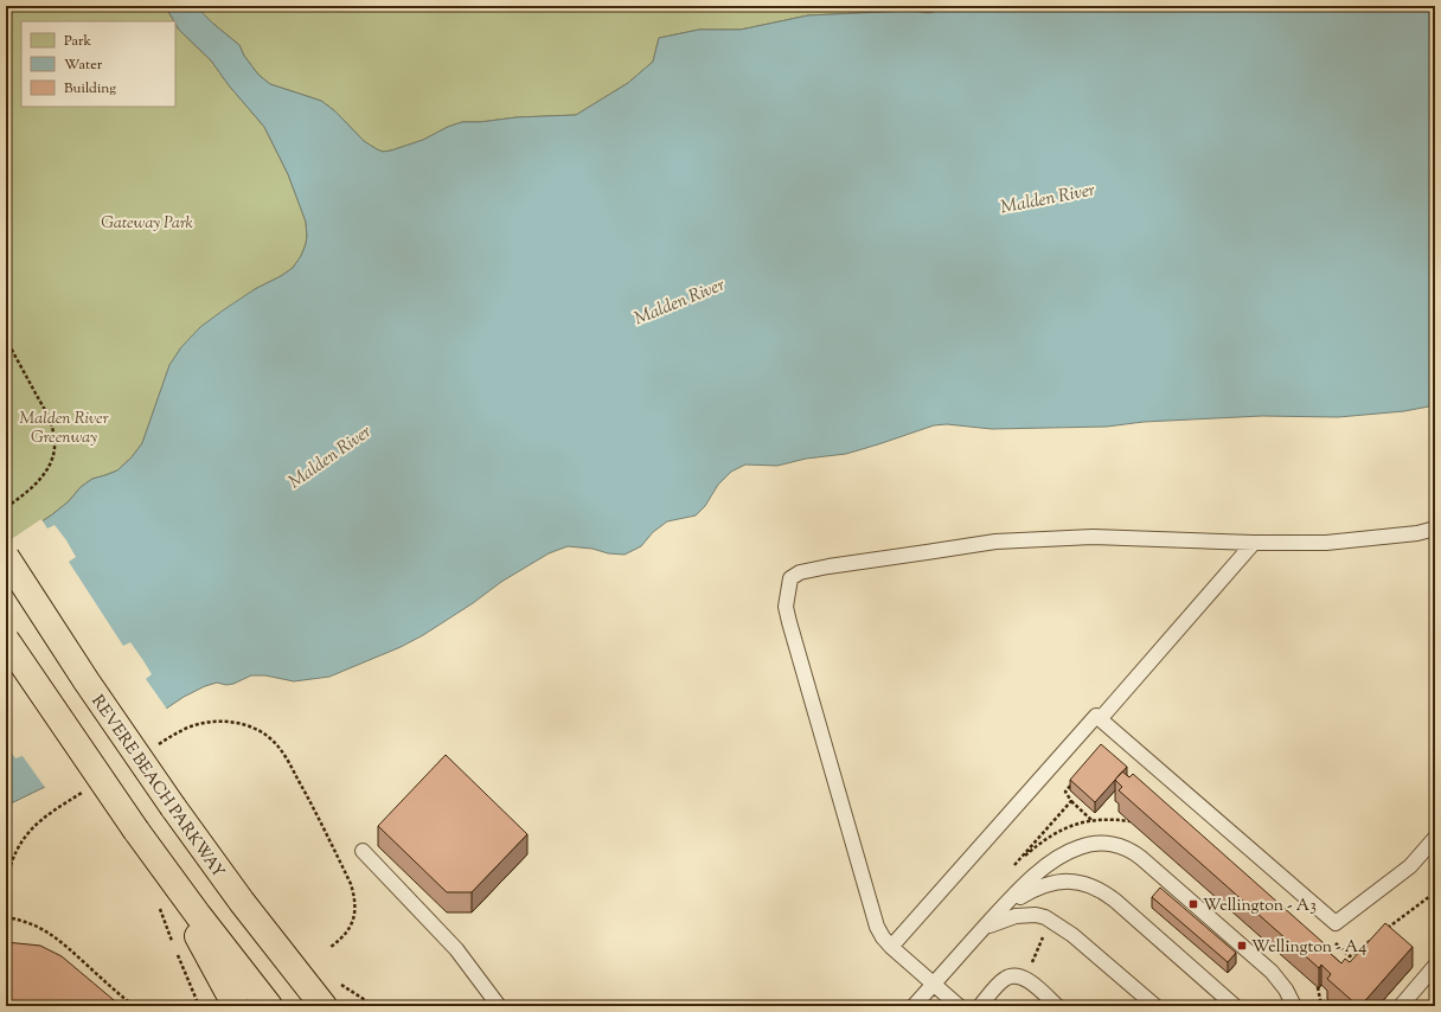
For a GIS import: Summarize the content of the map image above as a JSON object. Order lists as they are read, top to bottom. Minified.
{"streets":{"highway":["REVERE BEACH PARKWAY"]},"water":["Malden River"],"parks":["Gateway Park","Malden River Greenway"],"places":{"transit":["Wellington - A3","Wellington - A4"]},"legend":["Park","Water","Building"]}
